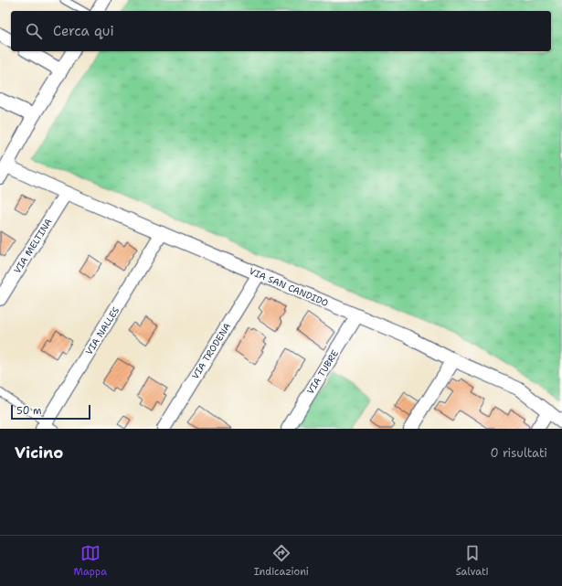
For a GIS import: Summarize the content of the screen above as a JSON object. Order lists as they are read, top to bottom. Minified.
{"streets":{"street":["VIA MELTINA","VIA SAN CANDIDO","VIA NALLES","VIA TRODENA","VIA TUBRE"]},"crossings":[["VIA MELTINA","VIA SAN CANDIDO"],["VIA SAN CANDIDO","VIA NALLES"],["VIA SAN CANDIDO","VIA TRODENA"],["VIA SAN CANDIDO","VIA TUBRE"]],"scale_bar":"50 m","page":{"search":"Cerca qui","scale":"50 m","heading":["Vicino","0 risultati"],"nav":["Mappa","Indicazioni","Salvati"]}}
